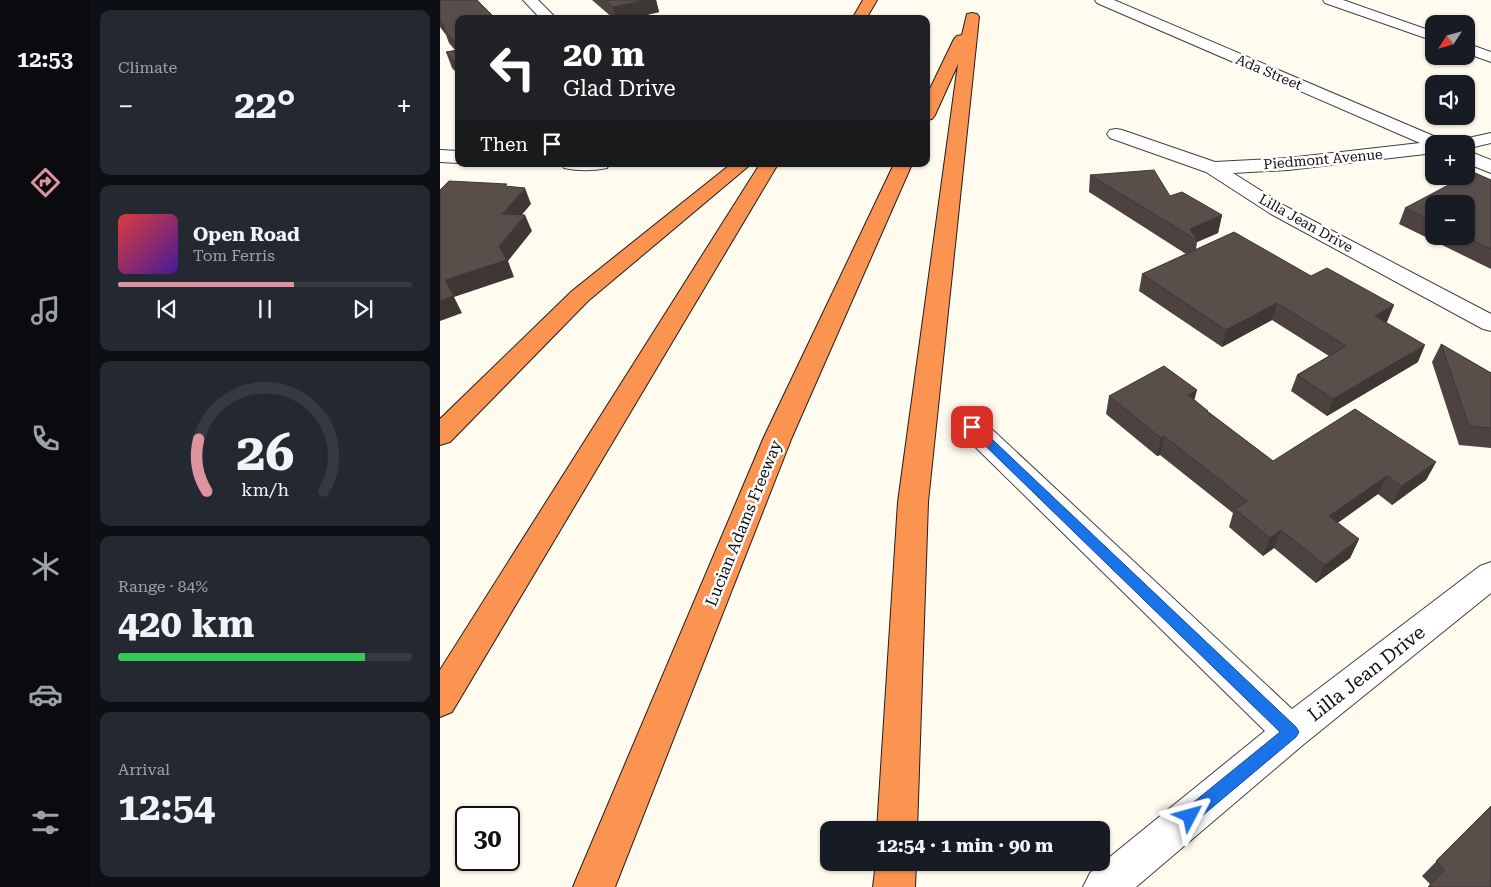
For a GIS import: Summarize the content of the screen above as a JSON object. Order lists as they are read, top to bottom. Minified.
{"streets":{"highway":["Lucian Adams Freeway"],"street":["Ada Street","Piedmont Avenue","Lilla Jean Drive"]},"crossings":[["Piedmont Avenue","Lilla Jean Drive"]],"north":"bottom left","page":{"tabs":"12:53","tile":["Climate",["Range · 84%","420 km"],["Arrival","12:54"]],"map_buttons":["+","−"],"turn":["20 m","Glad Drive"],"heat":["−","22°","+"],"then":"Then","song":["Open Road","Tom Ferris"],"limit":"30","trip":"12:54 · 1 min · 90 m","gauge":["26","km/h"]}}
